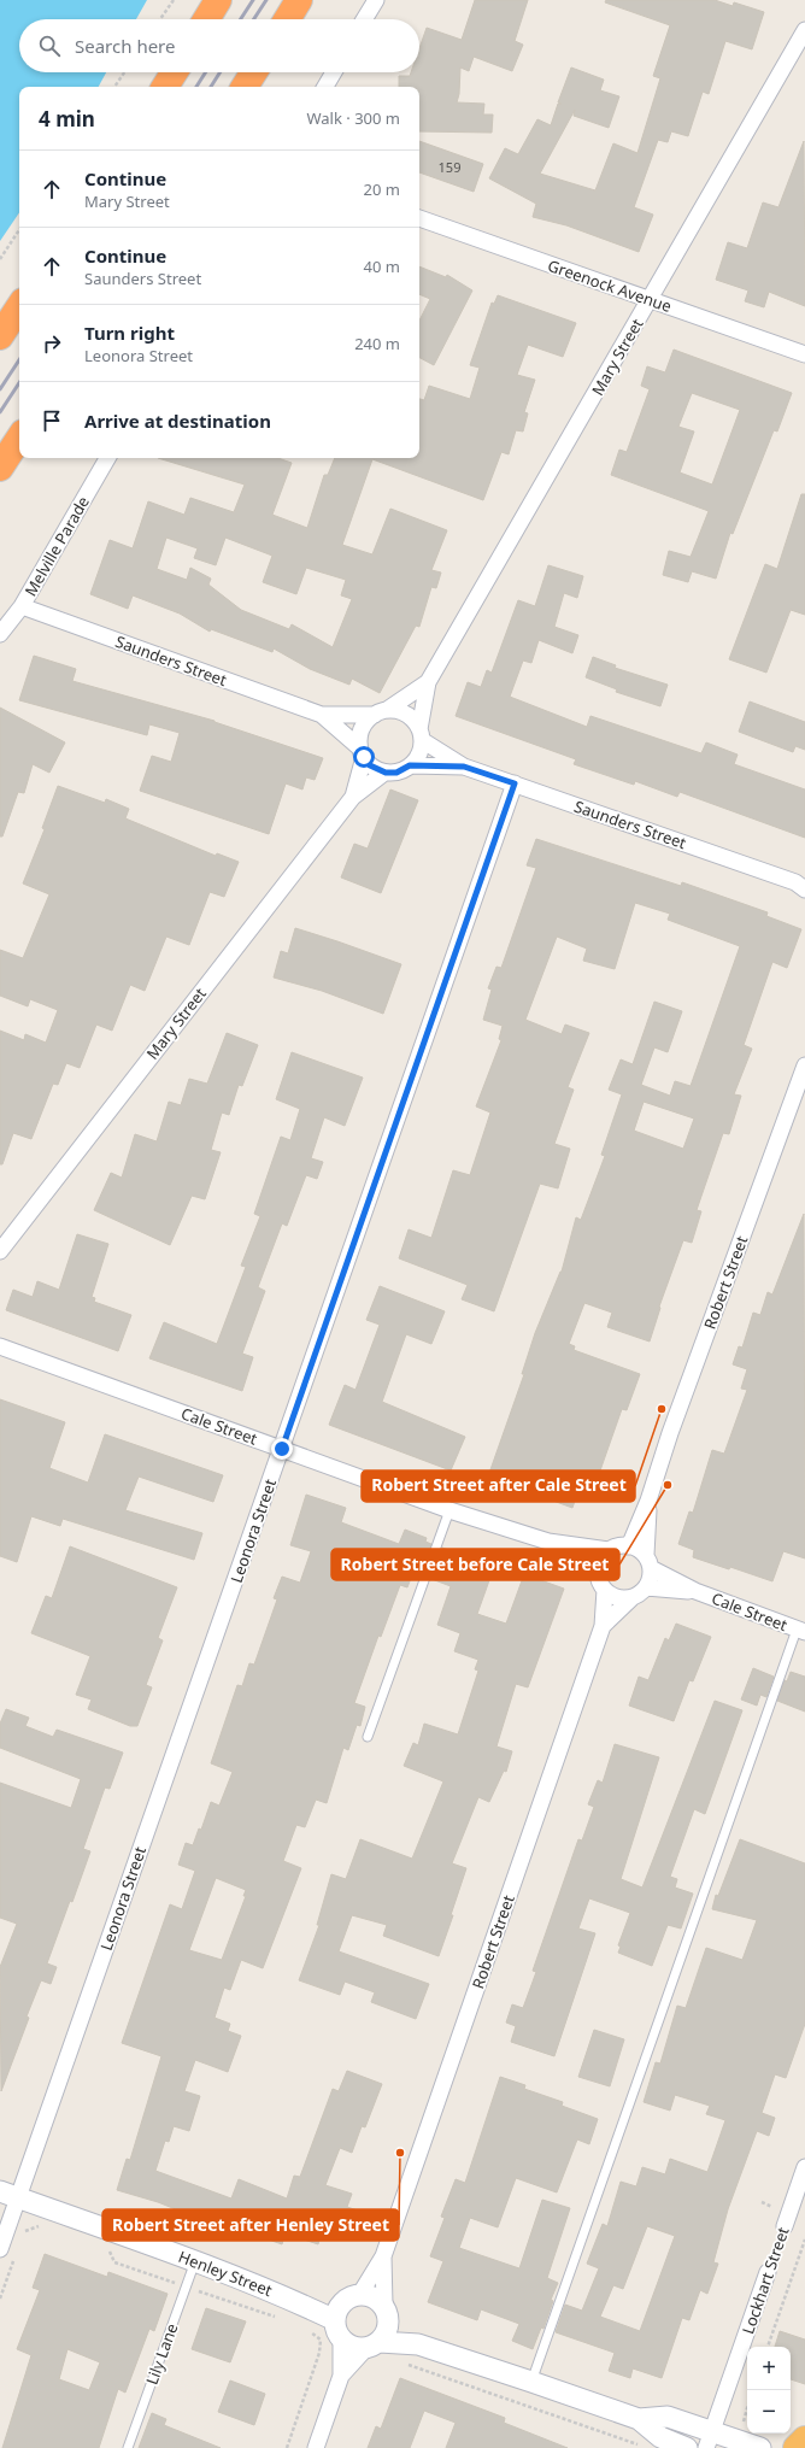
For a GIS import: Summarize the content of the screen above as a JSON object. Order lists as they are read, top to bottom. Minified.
{"streets":{"street":["Greenock Avenue","Mary Street","Melville Parade","Saunders Street","Robert Street","Cale Street","Leonora Street","Henley Street","Lockhart Street"],"lane":["Lily Lane"]},"crossings":[["Greenock Avenue","Mary Street"],["Mary Street","Saunders Street"],["Melville Parade","Saunders Street"],["Saunders Street","Leonora Street"],["Robert Street","Cale Street"],["Robert Street","Henley Street"],["Cale Street","Leonora Street"],["Leonora Street","Henley Street"],["Henley Street","Lily Lane"]],"places":["Robert Street after Cale Street","Robert Street before Cale Street","Robert Street after Henley Street"],"house_numbers":["159"],"page":{"search":"Search here","heading":["4 min","Walk · 300 m"],"list":[["Continue","Mary Street","20 m"],["Continue","Saunders Street","40 m"],["Turn right","Leonora Street","240 m"],"Arrive at destination"],"map_buttons":["+","−"]}}
